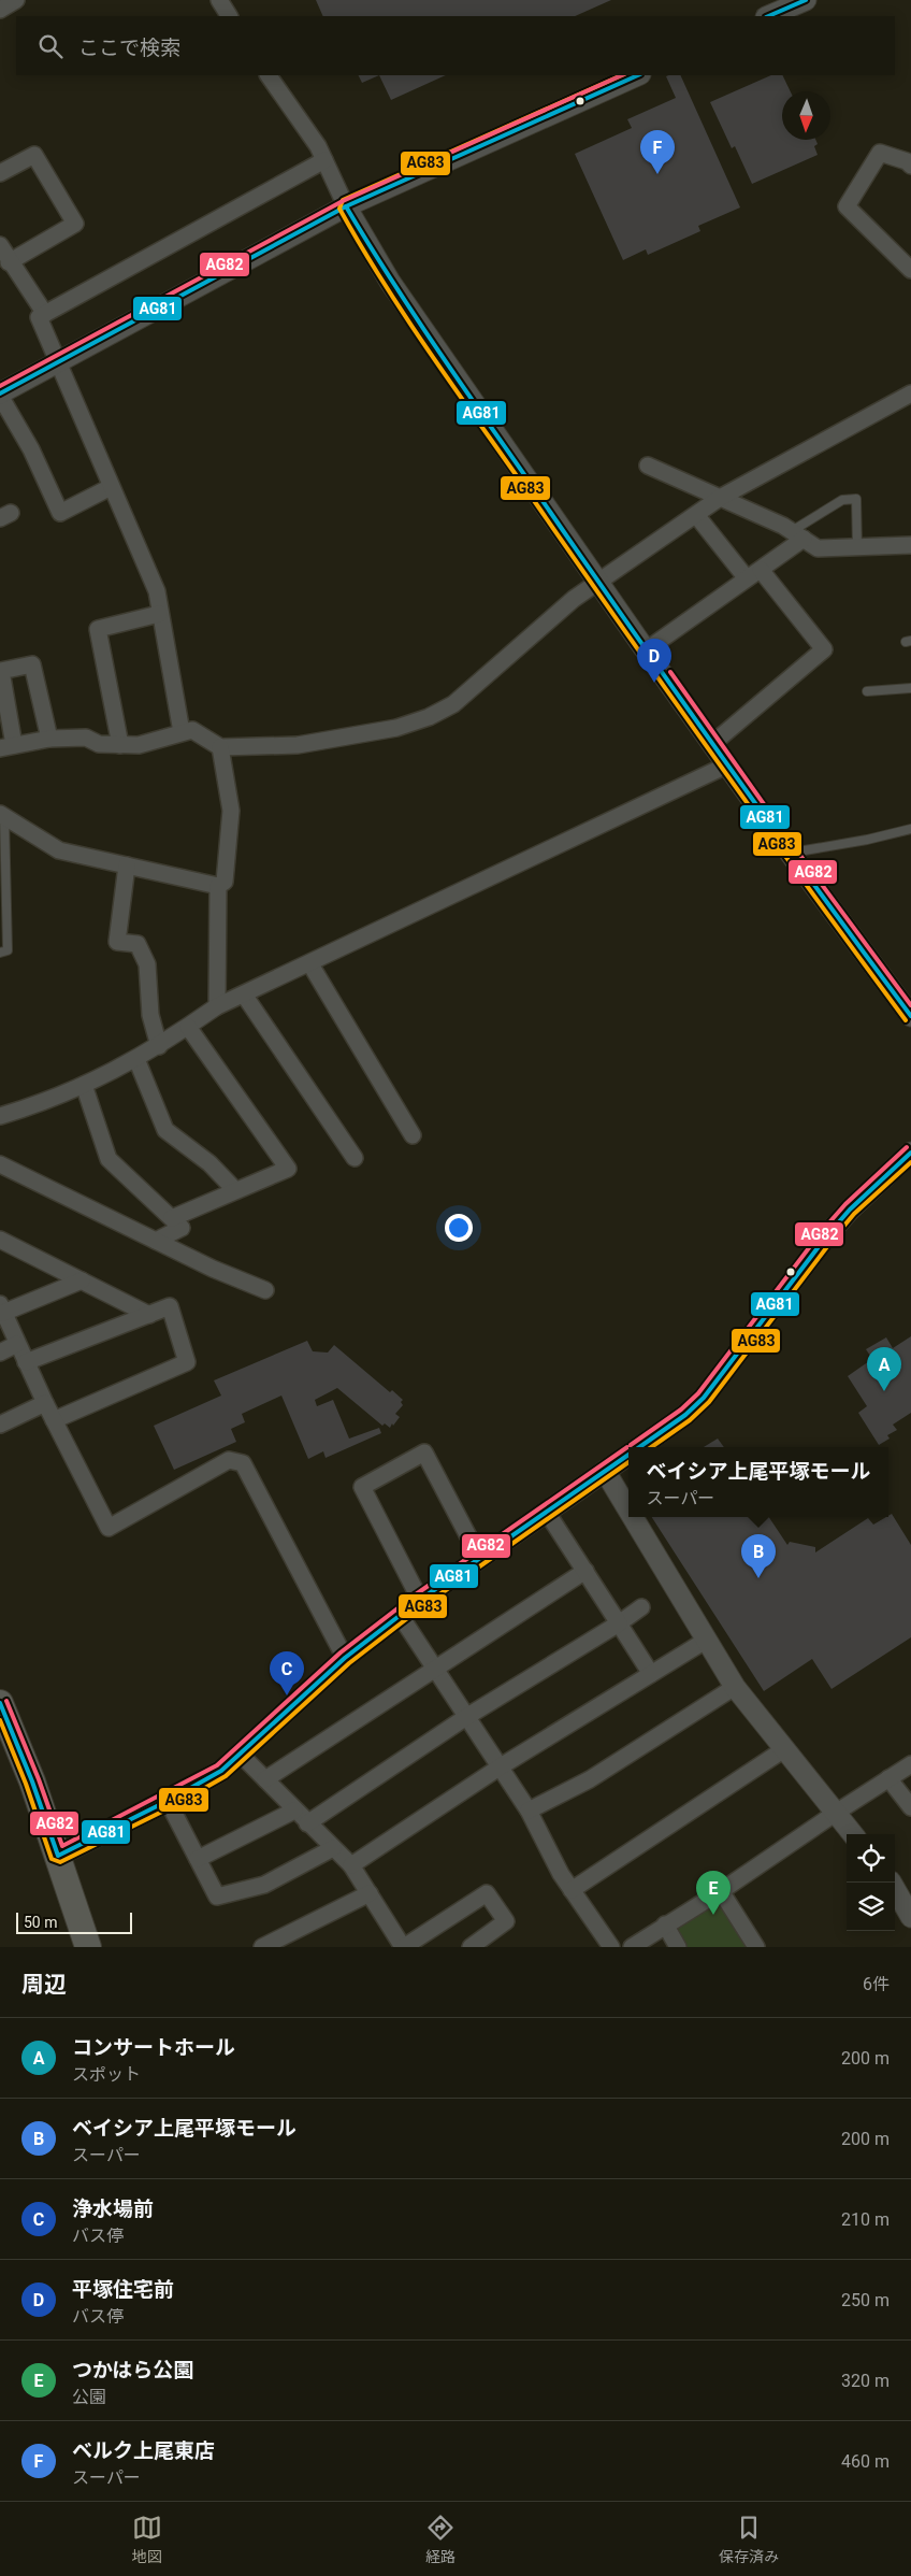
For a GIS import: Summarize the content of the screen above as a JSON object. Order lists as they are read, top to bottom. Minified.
{"lines":["transit line AG81","transit line AG83","transit line AG82"],"scale_bar":"50 m","north":"bottom","page":{"search":"ここで検索","pins":["F","D","A","B","C","E"],"popup":["ベイシア上尾平塚モール","スーパー"],"scale":"50 m","heading":["周辺","6件"],"list":[{"mark":"A","name":"コンサートホール","note":"スポット","value":"200 m"},{"mark":"B","name":"ベイシア上尾平塚モール","note":"スーパー","value":"200 m"},{"mark":"C","name":"浄水場前","note":"バス停","value":"210 m"},{"mark":"D","name":"平塚住宅前","note":"バス停","value":"250 m"},{"mark":"E","name":"つかはら公園","note":"公園","value":"320 m"},{"mark":"F","name":"ベルク上尾東店","note":"スーパー","value":"460 m"}],"nav":["地図","経路","保存済み"]}}
